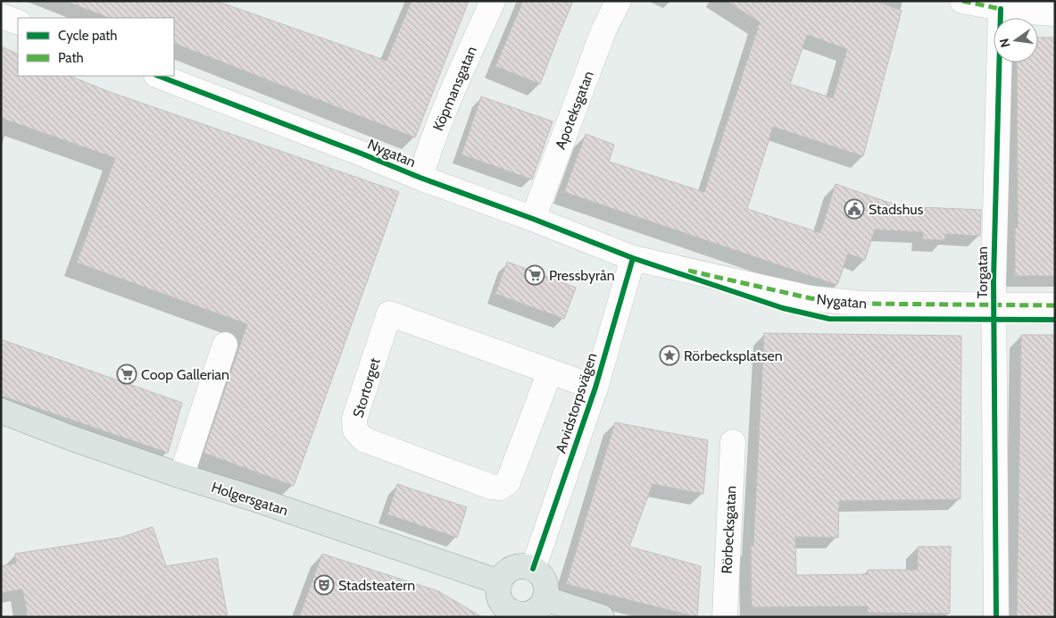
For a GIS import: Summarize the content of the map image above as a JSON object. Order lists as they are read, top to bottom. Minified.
{"streets":{"main road":["Holgersgatan"],"street":["Köpmansgatan","Apoteksgatan","Nygatan","Torgatan","Stortorget","Arvidstorpsvägen","Rörbecksgatan"]},"crossings":[["Köpmansgatan","Nygatan"],["Apoteksgatan","Nygatan"],["Nygatan","Torgatan"],["Nygatan","Arvidstorpsvägen"],["Stortorget","Arvidstorpsvägen"],["Arvidstorpsvägen","Holgersgatan"]],"places":{"public building":["Stadshus"],"supermarket":["Pressbyrån","Coop Gallerian"],"place":["Rörbecksplatsen"],"theatre":["Stadsteatern"]},"legend":["Cycle path","Path"],"north":"left"}
